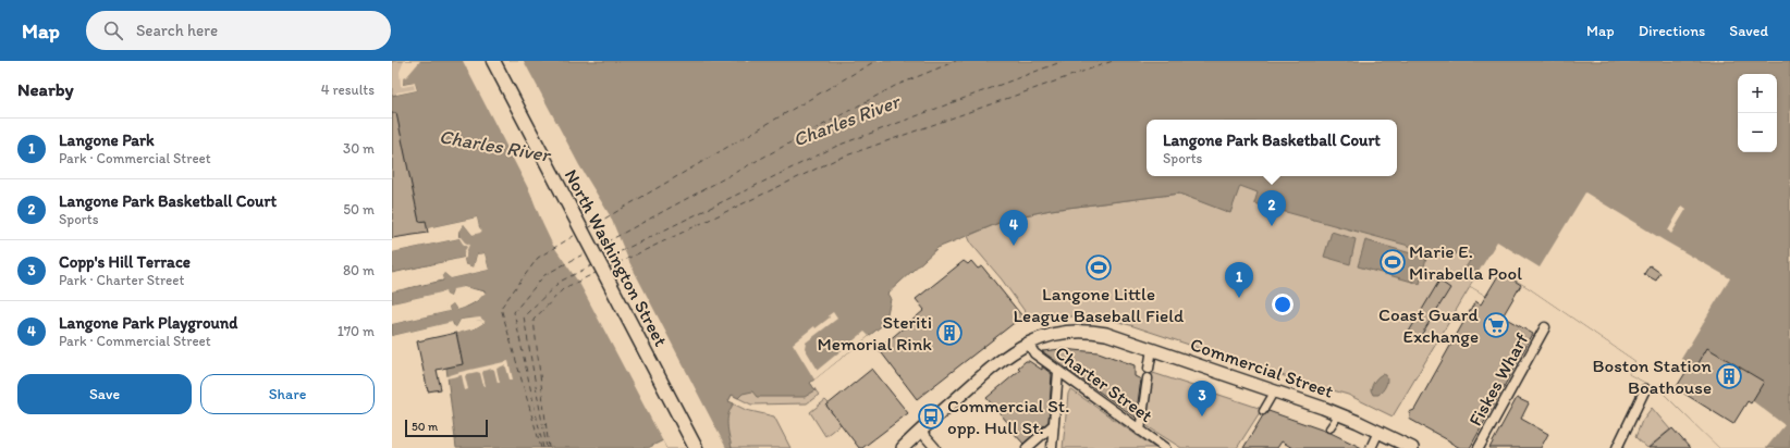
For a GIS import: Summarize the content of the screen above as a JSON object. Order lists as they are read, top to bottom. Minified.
{"streets":{"main road":["North Washington Street","Commercial Street"],"street":["Fiskes Wharf","Charter Street"]},"crossings":[["Commercial Street","Charter Street"]],"water":["Charles River"],"places":{"sports":["Marie E. Mirabella Pool","Langone Little League Baseball Field"],"supermarket":["Coast Guard Exchange"],"building":["Steriti Memorial Rink","Boston Station Boathouse"],"bus stop":["Commercial St. opp. Hull St."]},"scale_bar":"50 m","page":{"header":"Map","search":"Search here","nav":["Map","Directions","Saved"],"heading":["Nearby","4 results"],"map_buttons":["+","−"],"list":[{"mark":"1","name":"Langone Park","note":"Park · Commercial Street","value":"30 m"},{"mark":"2","name":"Langone Park Basketball Court","note":"Sports","value":"50 m"},{"mark":"3","name":"Copp's Hill Terrace","note":"Park · Charter Street","value":"80 m"},{"mark":"4","name":"Langone Park Playground","note":"Park · Commercial Street","value":"170 m"}],"popup":["Langone Park Basketball Court","Sports"],"pins":["2","4","1","3"],"buttons":["Save","Share"],"scale":"50 m"}}
